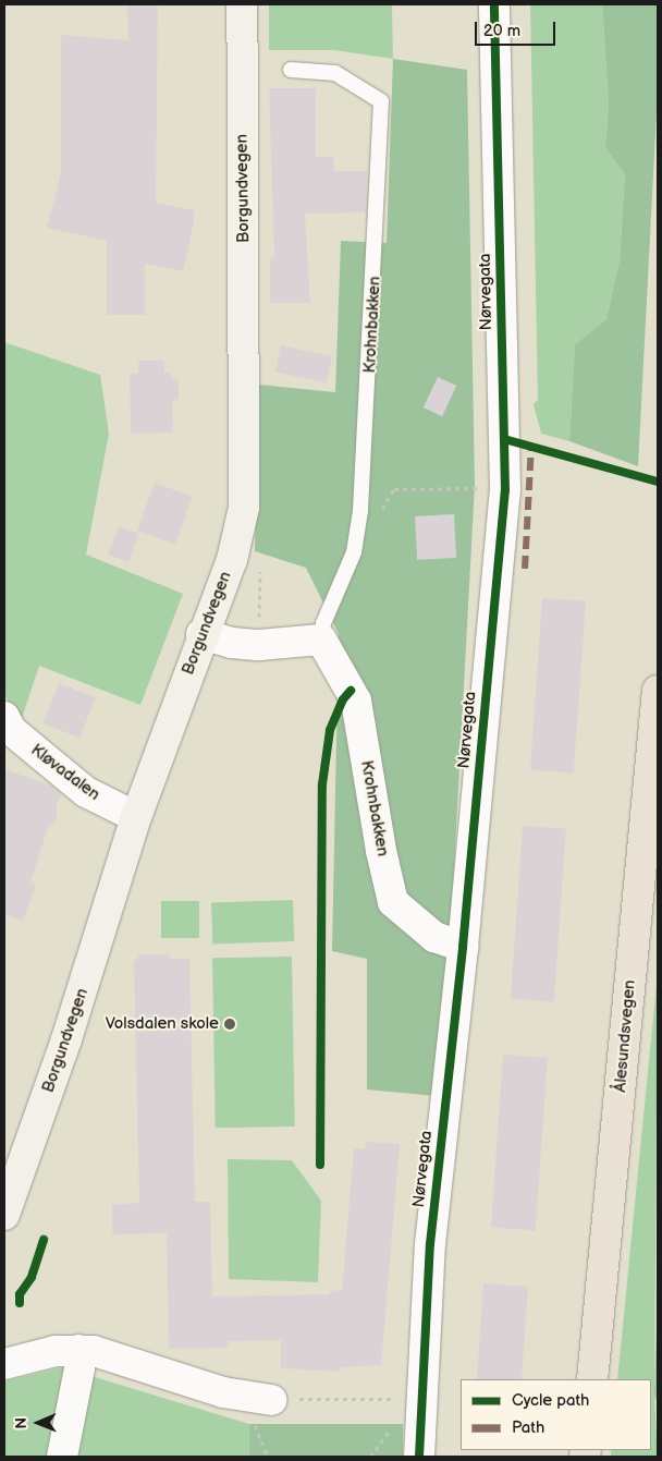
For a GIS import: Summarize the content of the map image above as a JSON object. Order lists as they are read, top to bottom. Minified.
{"streets":{"highway":["Ålesundsvegen"],"main road":["Borgundvegen"],"street":["Nørvegata","Krohnbakken","Kløvadalen"]},"crossings":[["Borgundvegen","Kløvadalen"],["Nørvegata","Krohnbakken"]],"places":["Volsdalen skole"],"legend":["Cycle path","Path"],"scale_bar":"20 m","north":"left"}
